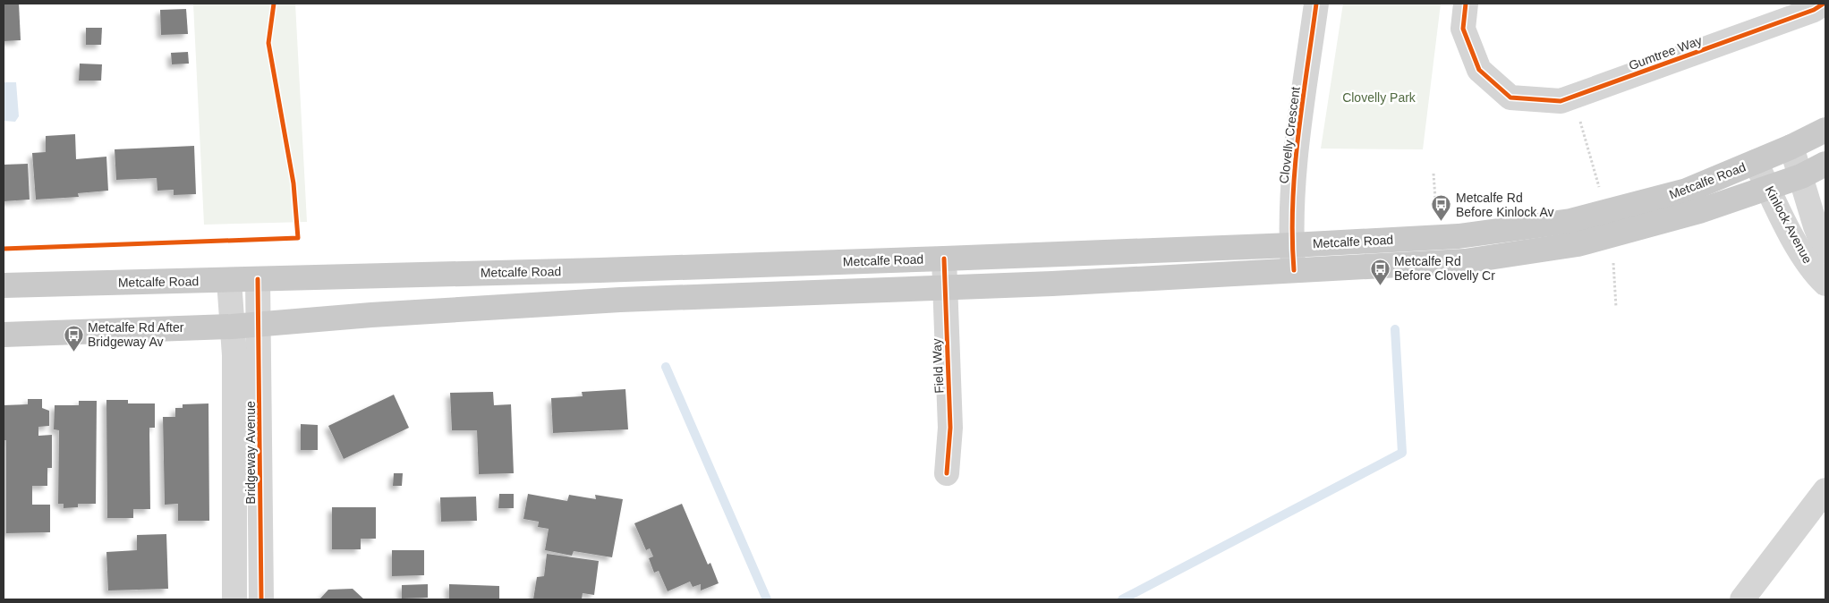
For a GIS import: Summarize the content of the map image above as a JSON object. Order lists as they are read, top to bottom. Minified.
{"streets":{"main road":["Metcalfe Road"],"street":["Gumtree Way","Clovelly Crescent","Kinlock Avenue","Field Way","Bridgeway Avenue"]},"crossings":[["Clovelly Crescent","Metcalfe Road"],["Metcalfe Road","Kinlock Avenue"],["Metcalfe Road","Field Way"],["Metcalfe Road","Bridgeway Avenue"]],"parks":["Clovelly Park"],"places":{"bus stop":["Metcalfe Rd Before Kinlock Av","Metcalfe Rd Before Clovelly Cr","Metcalfe Rd After Bridgeway Av"]}}
